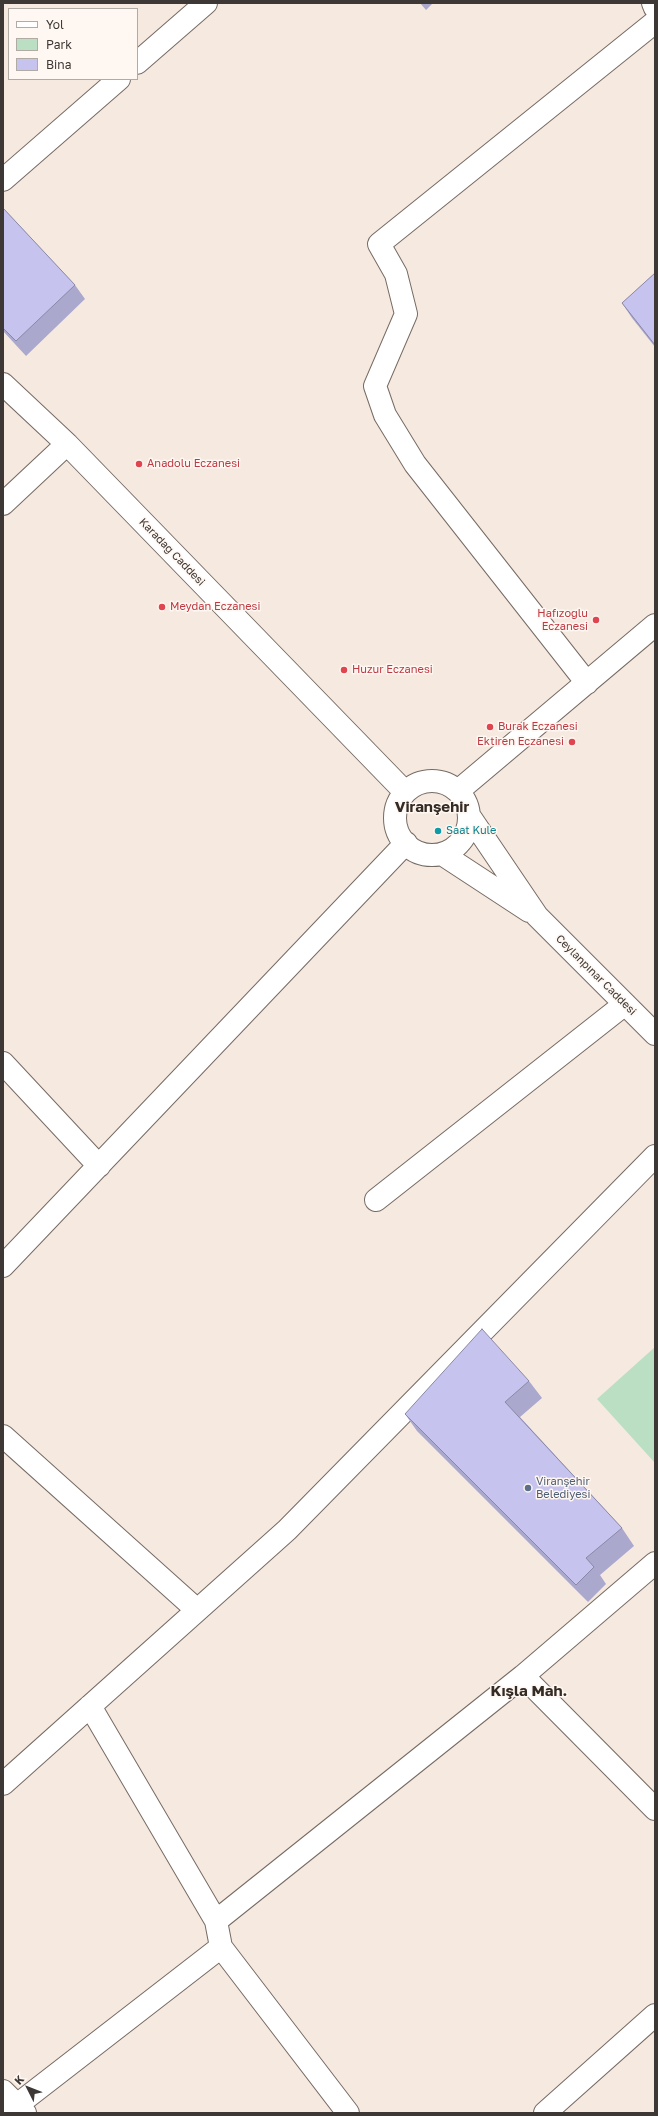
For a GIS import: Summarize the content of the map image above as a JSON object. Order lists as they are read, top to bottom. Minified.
{"streets":{"street":["Karadağ Caddesi","Ceylanpınar Caddesi"]},"districts":["Viranşehir","Kışla Mah."],"places":["Anadolu Eczanesi","Meydan Eczanesi","Hafızoğlu Eczanesi","Huzur Eczanesi","Burak Eczanesi","Ektiren Eczanesi","Saat Kule","Viranşehir Belediyesi"],"legend":["Yol","Park","Bina"],"north":"top left"}
